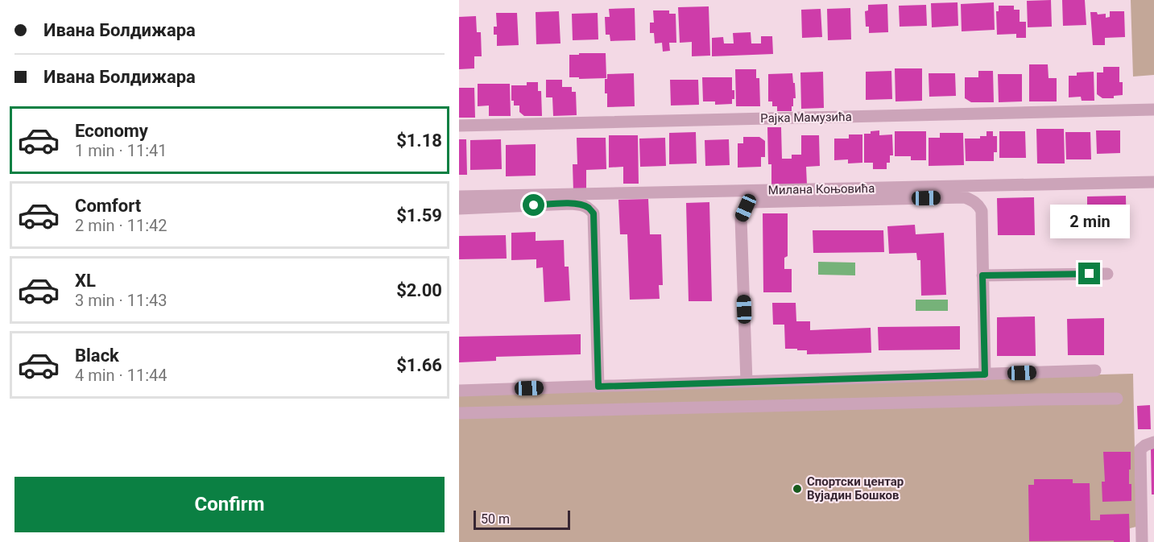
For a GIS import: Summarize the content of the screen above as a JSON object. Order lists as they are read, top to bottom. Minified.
{"streets":{"street":["Рајка Мамузића","Милана Коњовића"]},"places":["Спортски центар Вујадин Бошков"],"scale_bar":"50 m","page":{"banner":["Ивана Болдижара","Ивана Болдижара"],"list":[{"name":"Economy","note":"1 min · 11:41","value":"$1.18"},{"name":"Comfort","note":"2 min · 11:42","value":"$1.59"},{"name":"XL","note":"3 min · 11:43","value":"$2.00"},{"name":"Black","note":"4 min · 11:44","value":"$1.66"}],"bubble":"2 min","buttons":"Confirm","scale":"50 m"}}
